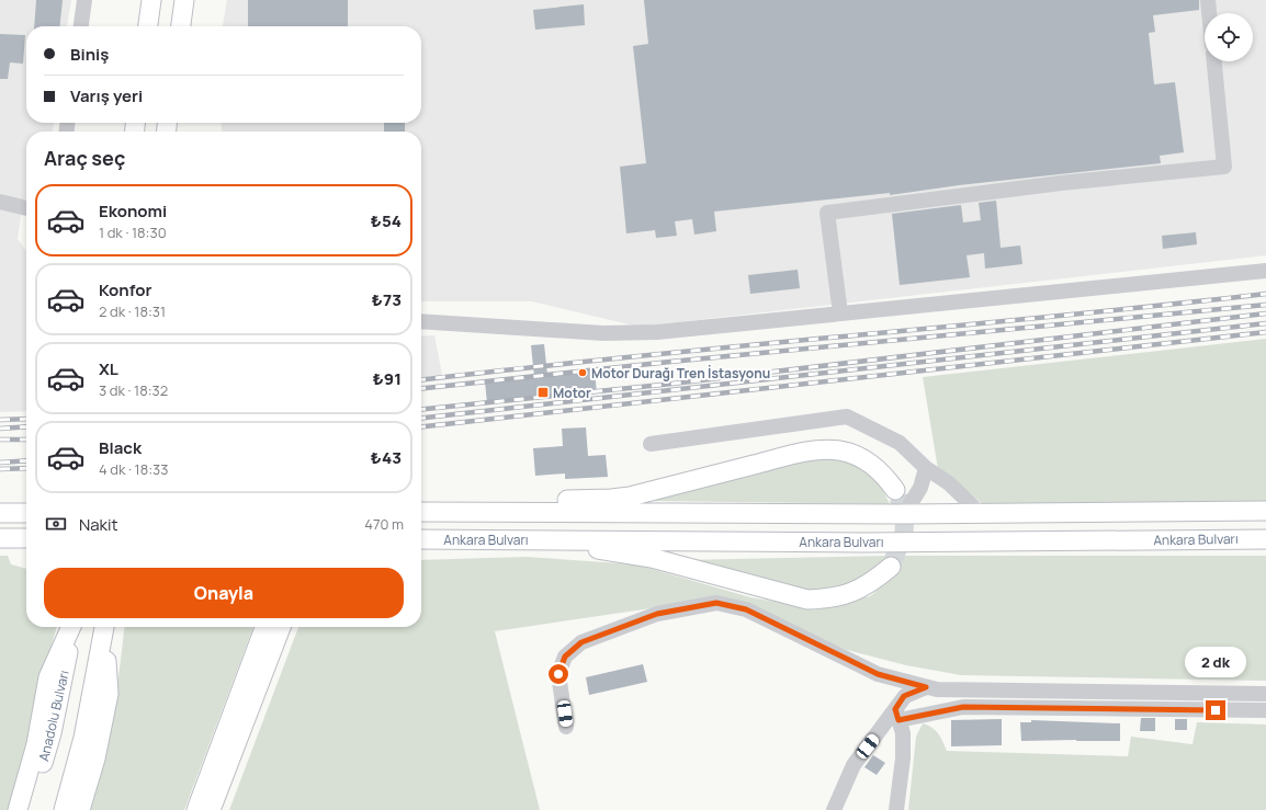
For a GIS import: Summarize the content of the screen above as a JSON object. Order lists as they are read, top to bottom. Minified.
{"streets":{"main road":["Ankara Bulvarı","Anadolu Bulvarı"]},"places":{"other":["Motor Durağı Tren İstasyonu"],"transit":["Motor"]},"page":{"banner":["Biniş","Varış yeri"],"heading":"Araç seç","list":[{"name":"Ekonomi","note":"1 dk · 18:30","value":"₺54"},{"name":"Konfor","note":"2 dk · 18:31","value":"₺73"},{"name":"XL","note":"3 dk · 18:32","value":"₺91"},{"name":"Black","note":"4 dk · 18:33","value":"₺43"}],"pay":["Nakit","470 m"],"buttons":"Onayla","bubble":"2 dk"}}
